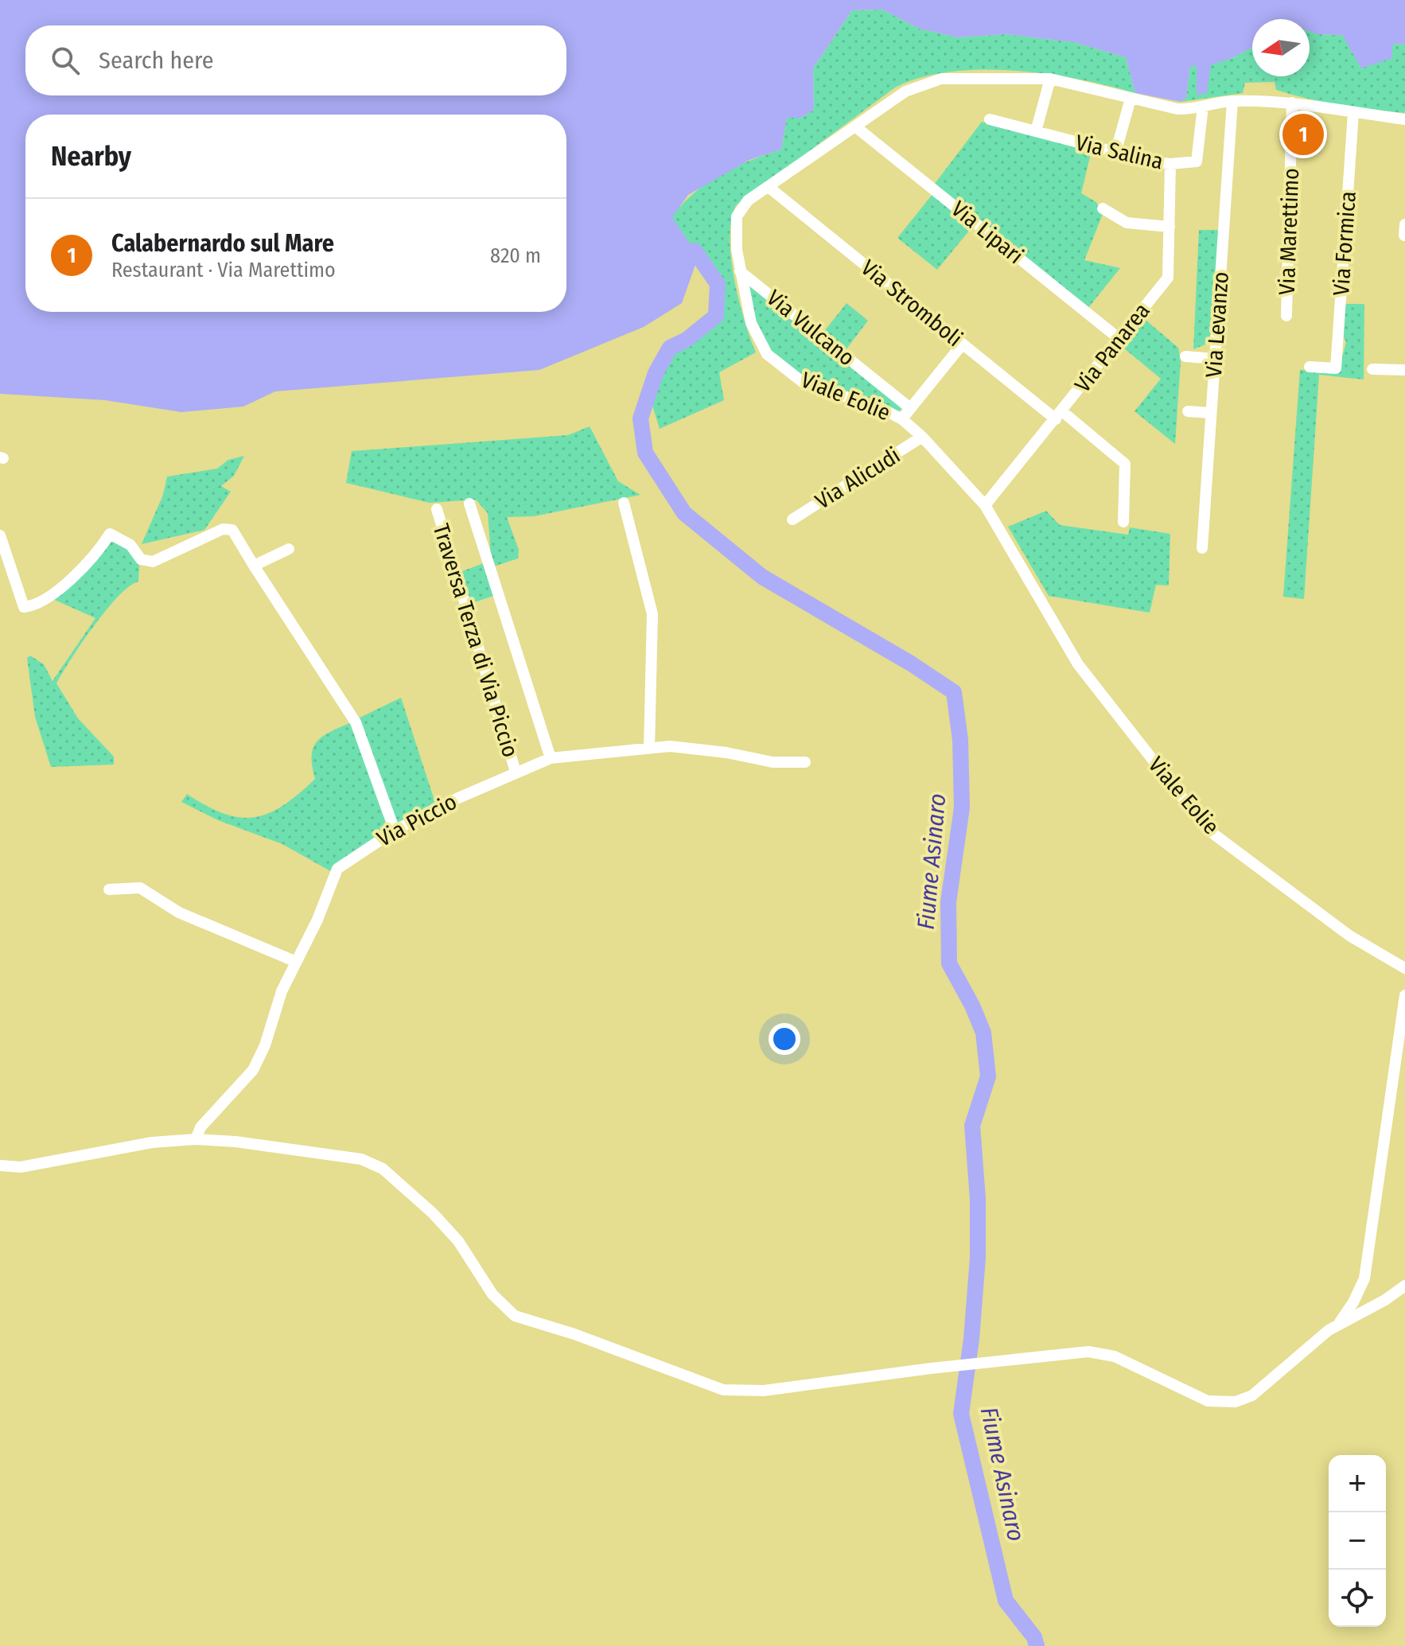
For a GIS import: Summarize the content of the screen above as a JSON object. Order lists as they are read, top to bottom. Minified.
{"streets":{"street":["Via Salina","Via Marettimo","Via Lipari","Via Formica","Via Stromboli","Via Levanzo","Via Vulcano","Via Panarea","Viale Eolie","Via Alicudi","Traversa Terza di Via Piccio","Via Piccio"]},"crossings":[["Via Salina","Via Panarea"],["Via Salina","Viale Eolie"],["Via Marettimo","Viale Eolie"],["Via Lipari","Via Panarea"],["Via Lipari","Viale Eolie"],["Via Formica","Viale Eolie"],["Via Stromboli","Via Panarea"],["Via Stromboli","Viale Eolie"],["Via Levanzo","Viale Eolie"],["Via Vulcano","Viale Eolie"],["Via Panarea","Viale Eolie"],["Viale Eolie","Via Alicudi"],["Traversa Terza di Via Piccio","Via Piccio"]],"water":["Fiume Asinaro"],"north":"left","page":{"search":"Search here","pins":"1","heading":"Nearby","list":[{"mark":"1","name":"Calabernardo sul Mare","note":"Restaurant · Via Marettimo","value":"820 m"}],"map_buttons":["+","−"]}}
